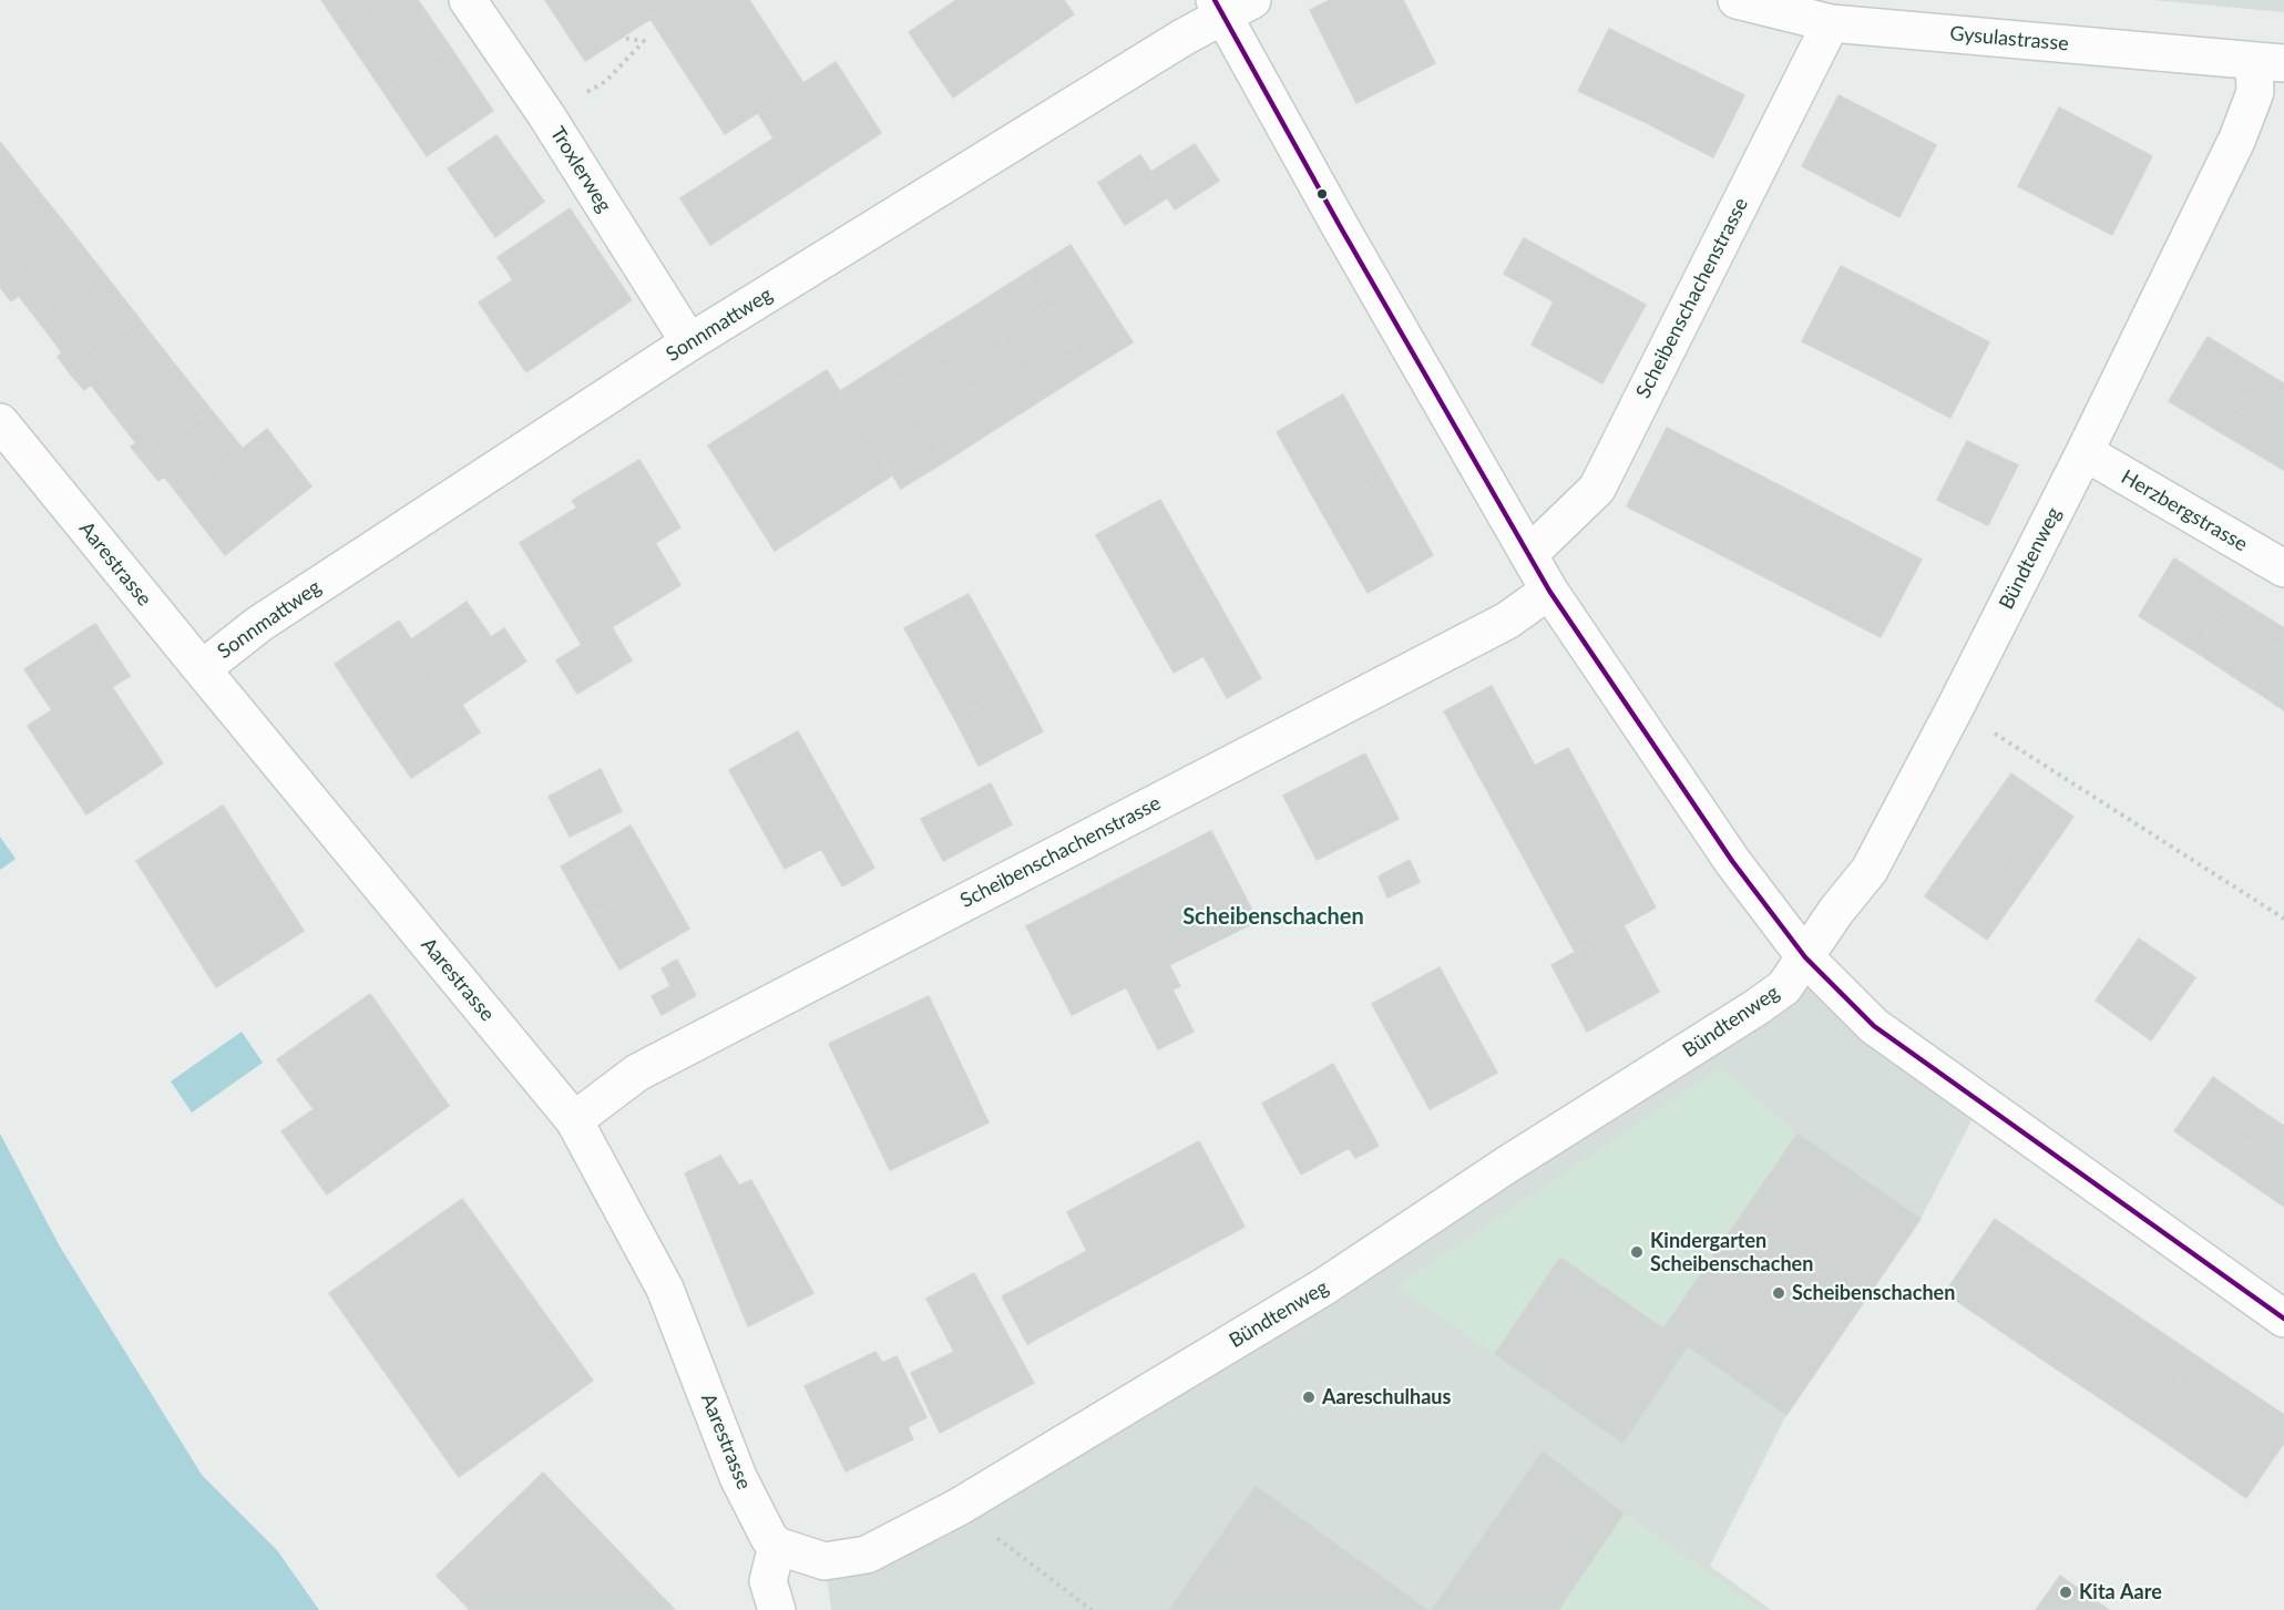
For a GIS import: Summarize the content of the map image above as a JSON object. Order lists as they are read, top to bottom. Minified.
{"streets":{"street":["Gysulastrasse","Troxlerweg","Scheibenschachenstrasse","Sonnmattweg","Herzbergstrasse","Bündtenweg","Aarestrasse"]},"crossings":[["Gysulastrasse","Scheibenschachenstrasse"],["Gysulastrasse","Bündtenweg"],["Troxlerweg","Sonnmattweg"],["Scheibenschachenstrasse","Aarestrasse"],["Sonnmattweg","Aarestrasse"],["Herzbergstrasse","Bündtenweg"],["Bündtenweg","Aarestrasse"]],"districts":["Scheibenschachen"],"places":["Kindergarten Scheibenschachen","Scheibenschachen","Aareschulhaus","Kita Aare"]}
